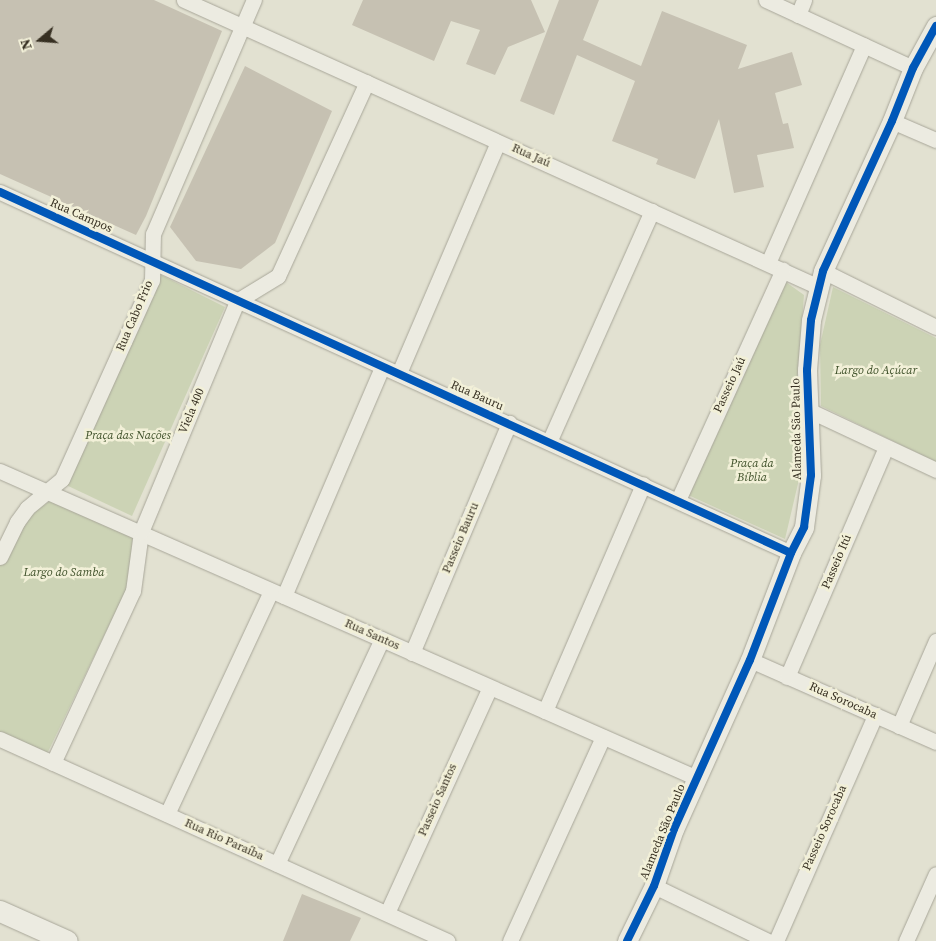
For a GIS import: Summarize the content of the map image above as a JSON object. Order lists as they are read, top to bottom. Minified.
{"streets":{"street":["Rua Jaú","Rua Campos","Rua Cabo Frio","Passeio Jaú","Rua Bauru","Viela 400","Alameda São Paulo","Passeio Bauru","Passeio Itú","Rua Santos","Rua Sorocaba","Passeio Santos","Passeio Sorocaba","Rua Rio Paraíba"]},"crossings":[["Rua Jaú","Rua Cabo Frio"],["Rua Jaú","Passeio Jaú"],["Rua Jaú","Alameda São Paulo"],["Rua Campos","Rua Cabo Frio"],["Rua Campos","Rua Bauru"],["Rua Cabo Frio","Rua Bauru"],["Rua Cabo Frio","Rua Santos"],["Passeio Jaú","Rua Bauru"],["Rua Bauru","Viela 400"],["Rua Bauru","Alameda São Paulo"],["Rua Bauru","Passeio Bauru"],["Viela 400","Rua Santos"],["Viela 400","Rua Rio Paraíba"],["Alameda São Paulo","Rua Santos"],["Alameda São Paulo","Rua Sorocaba"],["Passeio Bauru","Rua Santos"],["Passeio Itú","Rua Sorocaba"],["Rua Santos","Passeio Santos"],["Rua Sorocaba","Passeio Sorocaba"],["Passeio Santos","Rua Rio Paraíba"]],"parks":["Largo do Açúcar","Praça das Nações","Praça da Bíblia","Largo do Samba"],"north":"left"}
